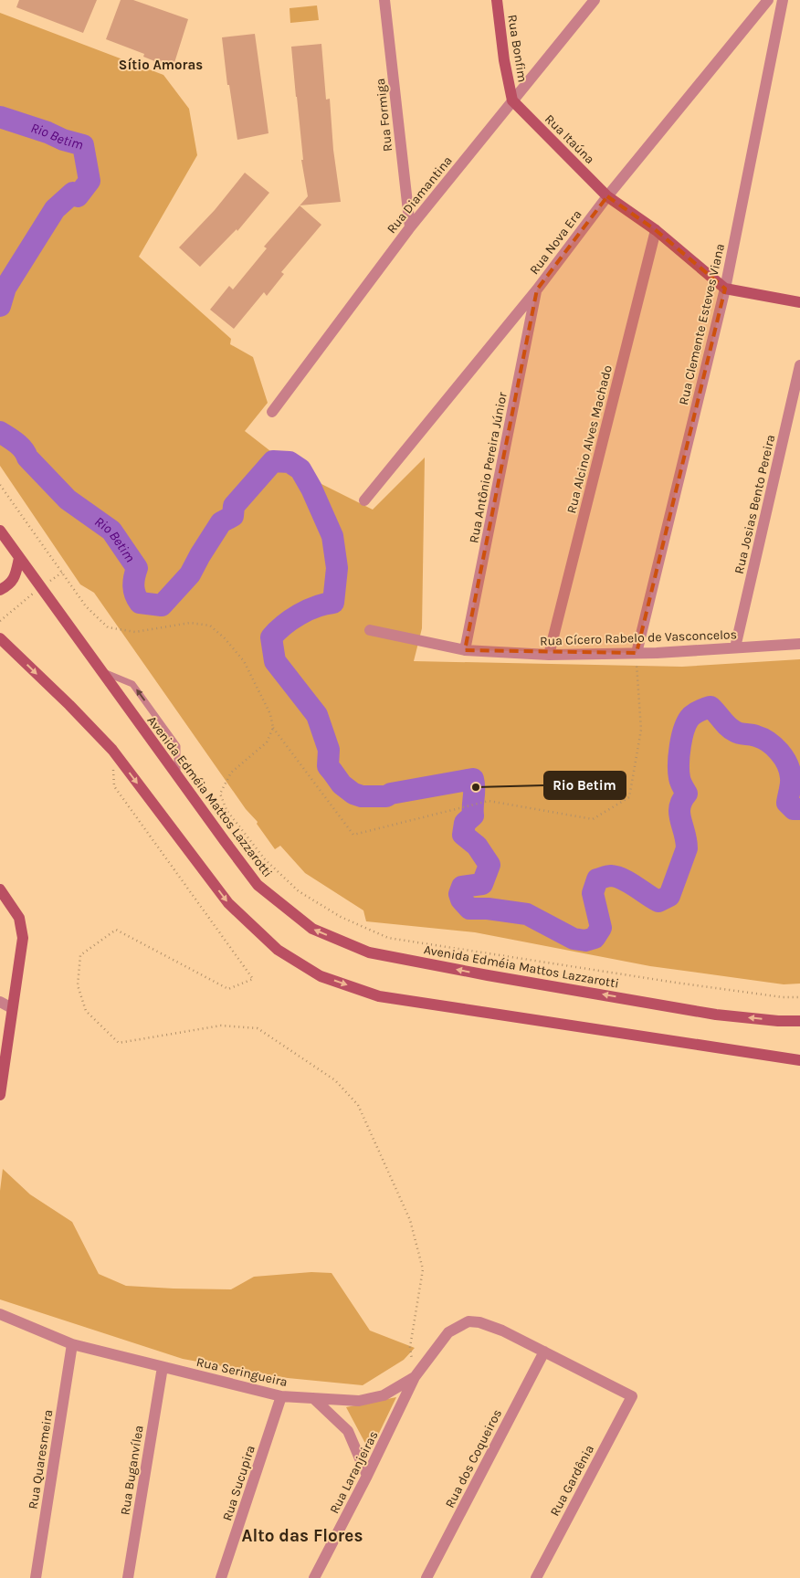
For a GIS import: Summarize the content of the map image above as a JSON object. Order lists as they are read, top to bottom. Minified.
{"streets":{"main road":["Rua Bonfim","Rua Itaúna","Avenida Edméia Mattos Lazzarotti"],"street":["Rua Formiga","Rua Diamantina","Rua Nova Era","Rua Clemente Esteves Viana","Rua Alcino Alves Machado","Rua Antônio Pereira Júnior","Rua Josias Bento Pereira","Rua Cícero Rabelo de Vasconcelos","Rua Seringueira","Rua dos Coqueiros","Rua Quaresmeira","Rua Buganvílea","Rua Laranjeiras","Rua Gardênia","Rua Sucupira"]},"crossings":[["Rua Bonfim","Rua Itaúna"],["Rua Bonfim","Rua Diamantina"],["Rua Formiga","Rua Diamantina"],["Rua Itaúna","Rua Diamantina"],["Rua Itaúna","Rua Nova Era"],["Rua Itaúna","Rua Clemente Esteves Viana"],["Rua Itaúna","Rua Alcino Alves Machado"],["Rua Nova Era","Rua Antônio Pereira Júnior"],["Rua Clemente Esteves Viana","Rua Cícero Rabelo de Vasconcelos"],["Rua Alcino Alves Machado","Rua Cícero Rabelo de Vasconcelos"],["Rua Antônio Pereira Júnior","Rua Cícero Rabelo de Vasconcelos"],["Rua Josias Bento Pereira","Rua Cícero Rabelo de Vasconcelos"],["Rua Seringueira","Rua dos Coqueiros"],["Rua Seringueira","Rua Quaresmeira"],["Rua Seringueira","Rua Buganvílea"],["Rua Seringueira","Rua Laranjeiras"],["Rua Seringueira","Rua Gardênia"],["Rua Seringueira","Rua Sucupira"]],"districts":["Sítio Amoras","Alto das Flores"],"water":["Rio Betim"],"places":["Rio Betim"]}
